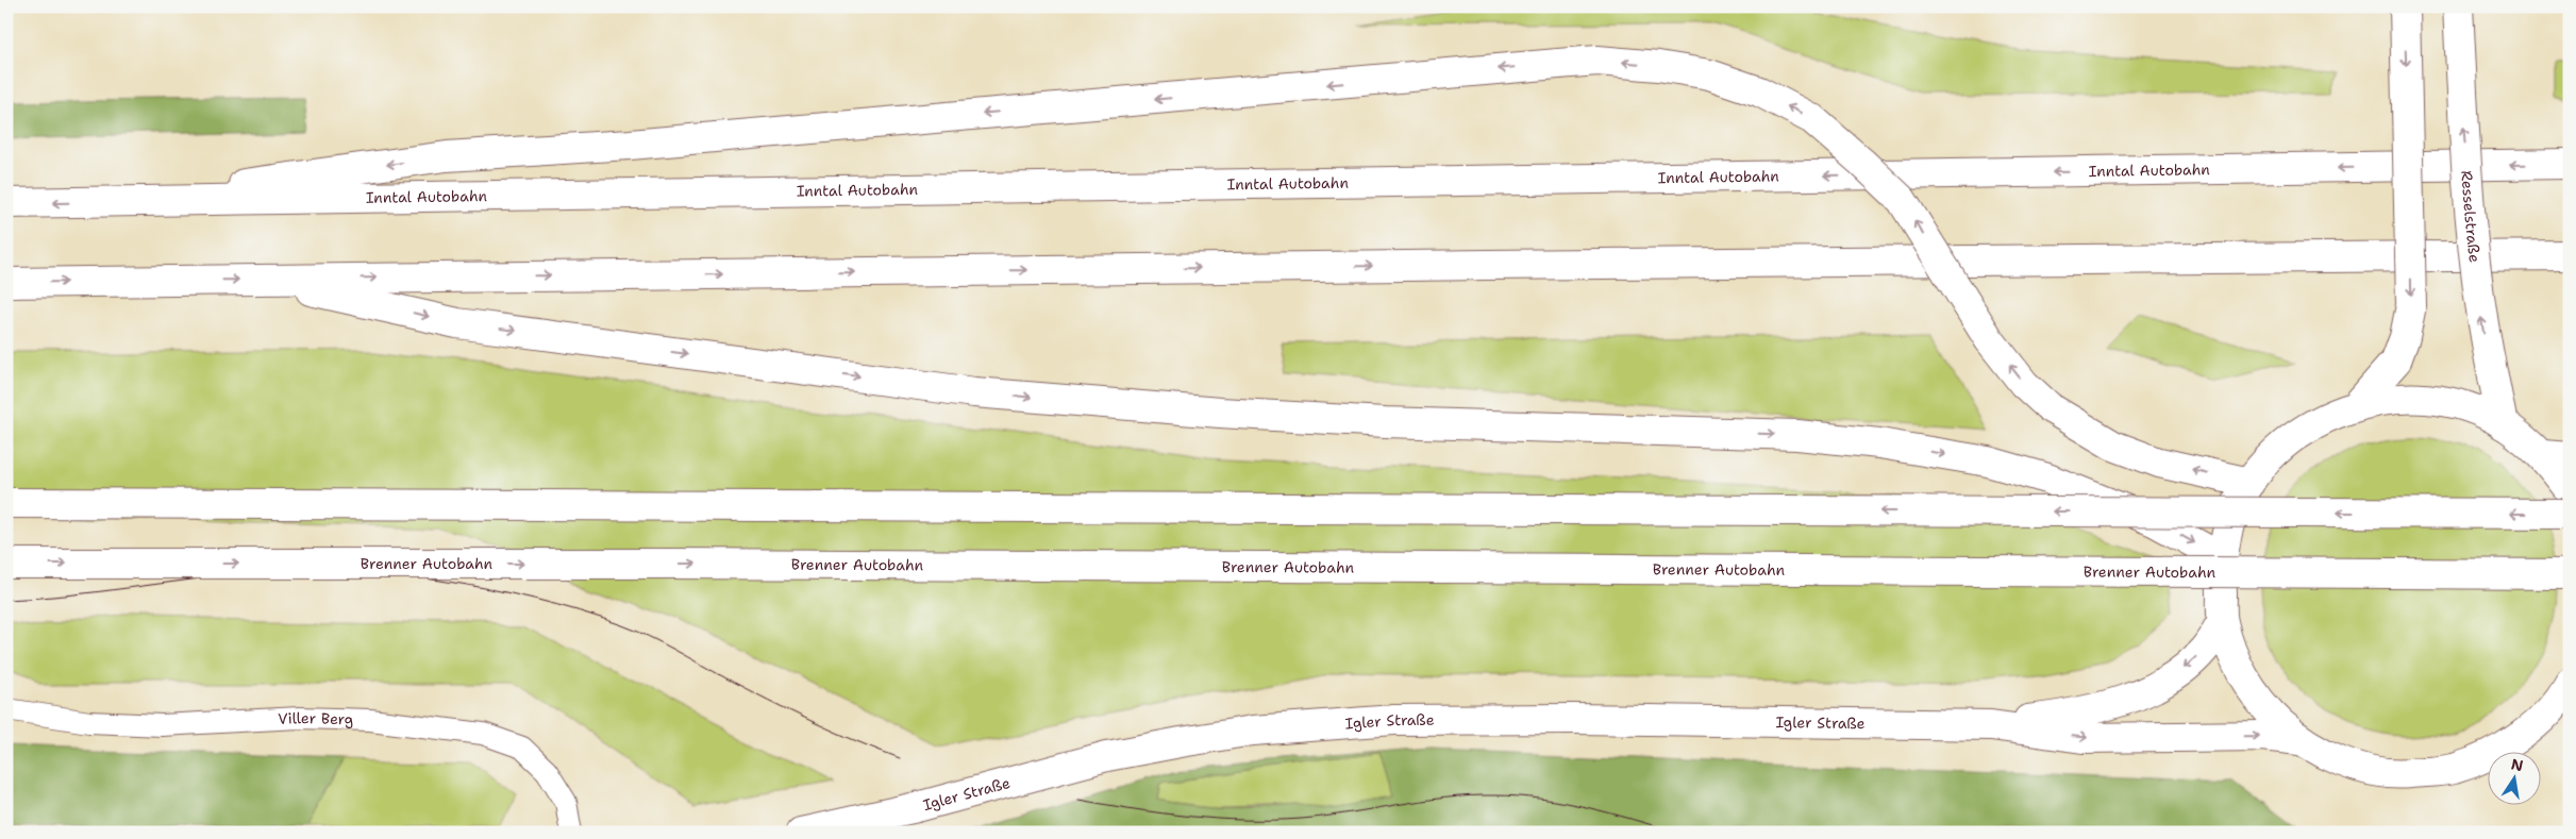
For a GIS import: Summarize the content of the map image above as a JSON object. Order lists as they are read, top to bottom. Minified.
{"streets":{"main road":["Inntal Autobahn","Resselstraße","Brenner Autobahn","Igler Straße"],"lane":["Viller Berg"]},"north":"top"}
